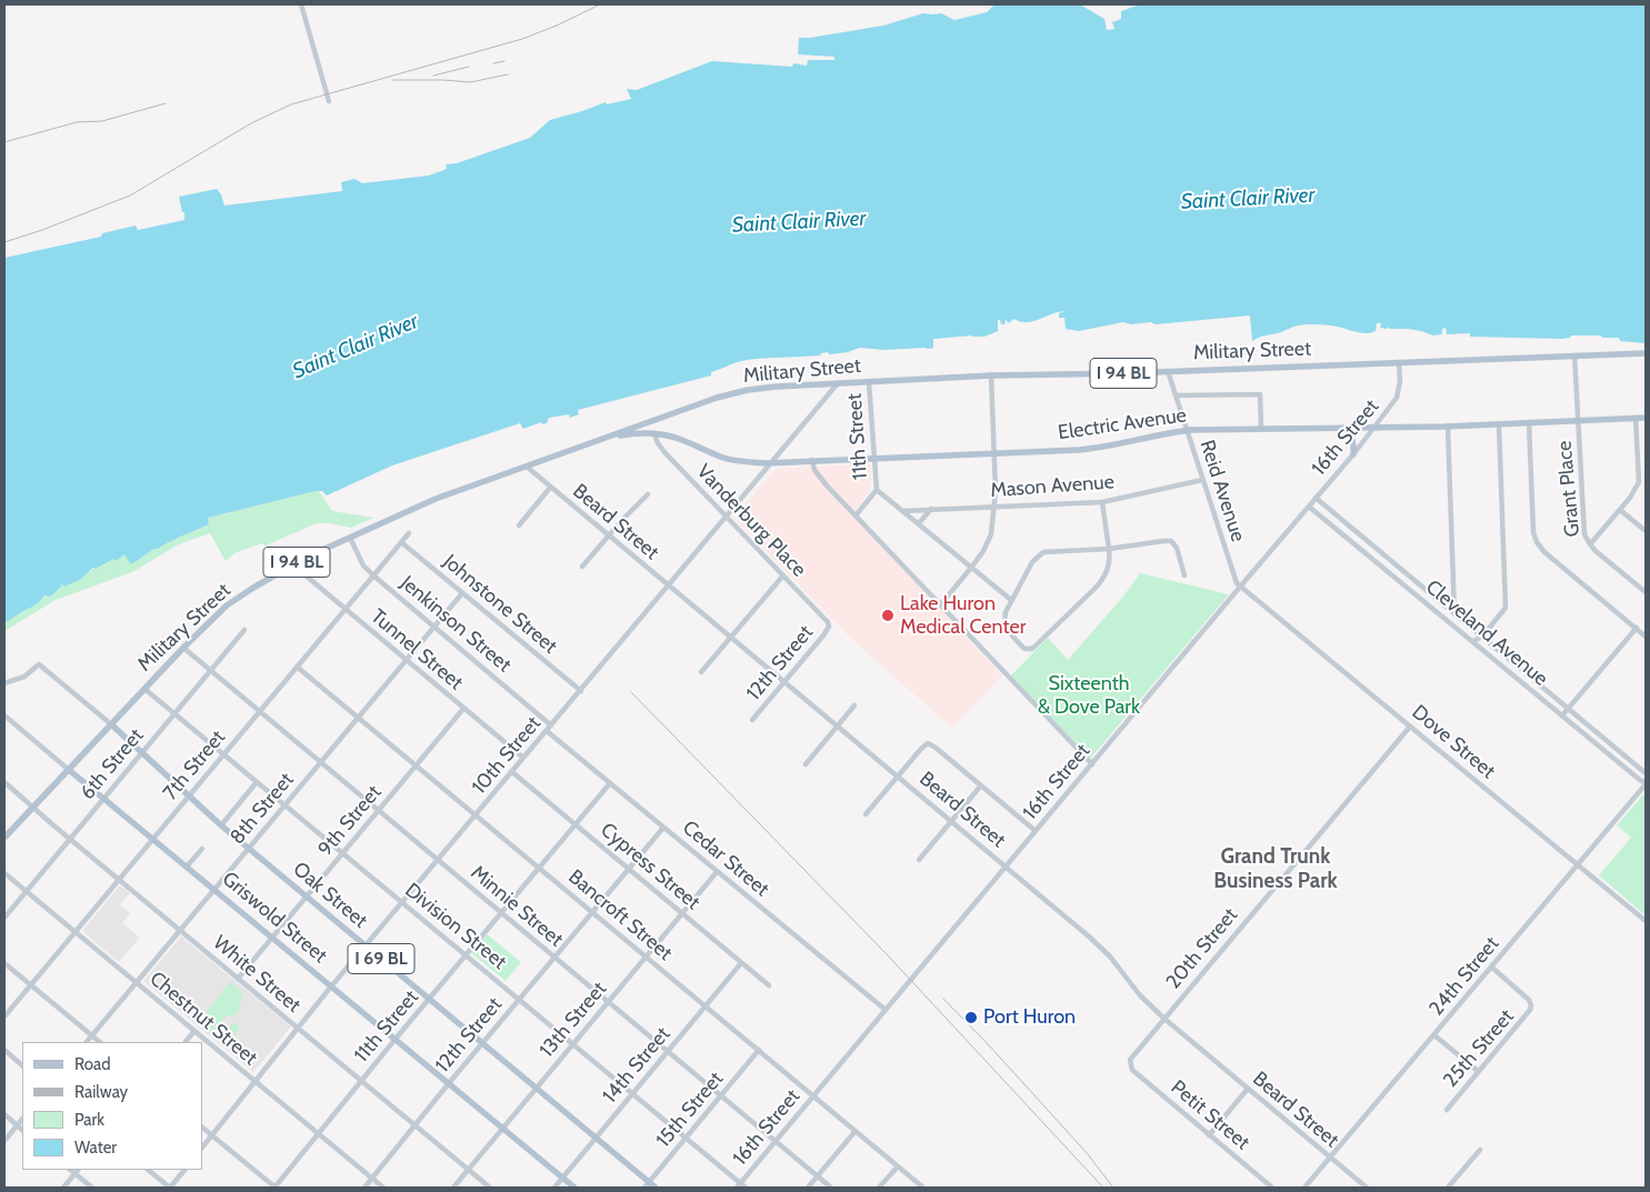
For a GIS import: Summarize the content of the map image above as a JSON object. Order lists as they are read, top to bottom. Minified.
{"streets":{"main road":["Military Street","I 94 BL","Electric Avenue","Oak Street","Griswold Street","I 69 BL"],"street":["11th Street","16th Street","Mason Avenue","Grant Place","Reid Avenue","Vanderburg Place","Beard Street","Johnstone Street","Jenkinson Street","Cleveland Avenue","Tunnel Street","12th Street","Dove Street","10th Street","6th Street","7th Street","8th Street","9th Street","Cedar Street","Cypress Street","Minnie Street","Bancroft Street","Division Street","20th Street","White Street","24th Street","Chestnut Street","13th Street","25th Street","14th Street","15th Street","Petit Street"]},"crossings":[["Military Street","Electric Avenue"],["Military Street","11th Street"],["Military Street","16th Street"],["Military Street","Grant Place"],["Military Street","Reid Avenue"],["Military Street","Beard Street"],["Military Street","Jenkinson Street"],["Military Street","Tunnel Street"],["Military Street","10th Street"],["Military Street","Oak Street"],["Military Street","Minnie Street"],["Military Street","Griswold Street"],["Military Street","Division Street"],["Military Street","White Street"],["Electric Avenue","11th Street"],["Electric Avenue","16th Street"],["Electric Avenue","Grant Place"],["Electric Avenue","Reid Avenue"],["Electric Avenue","Vanderburg Place"],["Electric Avenue","10th Street"],["11th Street","Cedar Street"],["11th Street","Cypress Street"],["11th Street","Oak Street"],["11th Street","Minnie Street"],["11th Street","Bancroft Street"],["11th Street","Griswold Street"],["11th Street","Division Street"],["11th Street","White Street"],["11th Street","Chestnut Street"],["16th Street","Reid Avenue"],["16th Street","Beard Street"],["16th Street","Cleveland Avenue"],["16th Street","Dove Street"],["16th Street","Cedar Street"],["16th Street","Minnie Street"],["16th Street","Bancroft Street"],["16th Street","Division Street"],["Mason Avenue","Reid Avenue"],["Reid Avenue","Dove Street"],["Vanderburg Place","12th Street"],["Vanderburg Place","10th Street"],["Beard Street","12th Street"],["Beard Street","10th Street"],["Beard Street","20th Street"],["Beard Street","24th Street"],["Johnstone Street","10th Street"],["Johnstone Street","7th Street"],["Johnstone Street","8th Street"],["Jenkinson Street","10th Street"],["Jenkinson Street","7th Street"],["Jenkinson Street","8th Street"],["Cleveland Avenue","24th Street"],["Tunnel Street","10th Street"],["Tunnel Street","7th Street"],["Tunnel Street","8th Street"],["Tunnel Street","9th Street"],["12th Street","Cedar Street"],["12th Street","Cypress Street"],["12th Street","Oak Street"],["12th Street","Minnie Street"],["12th Street","Bancroft Street"],["12th Street","Griswold Street"],["12th Street","Division Street"],["12th Street","White Street"],["12th Street","Chestnut Street"],["Dove Street","20th Street"],["Dove Street","24th Street"],["10th Street","Cedar Street"],["10th Street","Cypress Street"],["10th Street","Oak Street"],["10th Street","Minnie Street"],["10th Street","Bancroft Street"],["10th Street","Griswold Street"],["10th Street","Division Street"],["10th Street","White Street"],["10th Street","Chestnut Street"],["6th Street","Oak Street"],["6th Street","Minnie Street"],["6th Street","Griswold Street"],["6th Street","Division Street"],["6th Street","White Street"],["6th Street","Chestnut Street"],["7th Street","Oak Street"],["7th Street","Minnie Street"],["7th Street","Bancroft Street"],["7th Street","Griswold Street"],["7th Street","Division Street"],["7th Street","White Street"],["7th Street","Chestnut Street"],["8th Street","Oak Street"],["8th Street","Minnie Street"],["8th Street","Bancroft Street"],["8th Street","Griswold Street"],["8th Street","Division Street"],["8th Street","White Street"],["8th Street","Chestnut Street"],["9th Street","Oak Street"],["9th Street","Minnie Street"],["9th Street","Bancroft Street"],["9th Street","Griswold Street"],["9th Street","Division Street"],["9th Street","White Street"],["Cedar Street","13th Street"],["Cypress Street","13th Street"],["Cypress Street","14th Street"],["Oak Street","13th Street"],["Oak Street","14th Street"],["Oak Street","15th Street"],["Minnie Street","13th Street"],["Minnie Street","14th Street"],["Minnie Street","15th Street"],["Bancroft Street","13th Street"],["Bancroft Street","14th Street"],["Bancroft Street","15th Street"],["Griswold Street","13th Street"],["Griswold Street","14th Street"],["Division Street","13th Street"],["Division Street","14th Street"],["Division Street","15th Street"],["20th Street","Petit Street"],["White Street","13th Street"],["24th Street","25th Street"]],"districts":["Grand Trunk Business Park"],"water":["Saint Clair River"],"parks":["Sixteenth & Dove Park"],"places":["Lake Huron Medical Center","Port Huron"],"legend":["Road","Railway","Park","Water"]}
